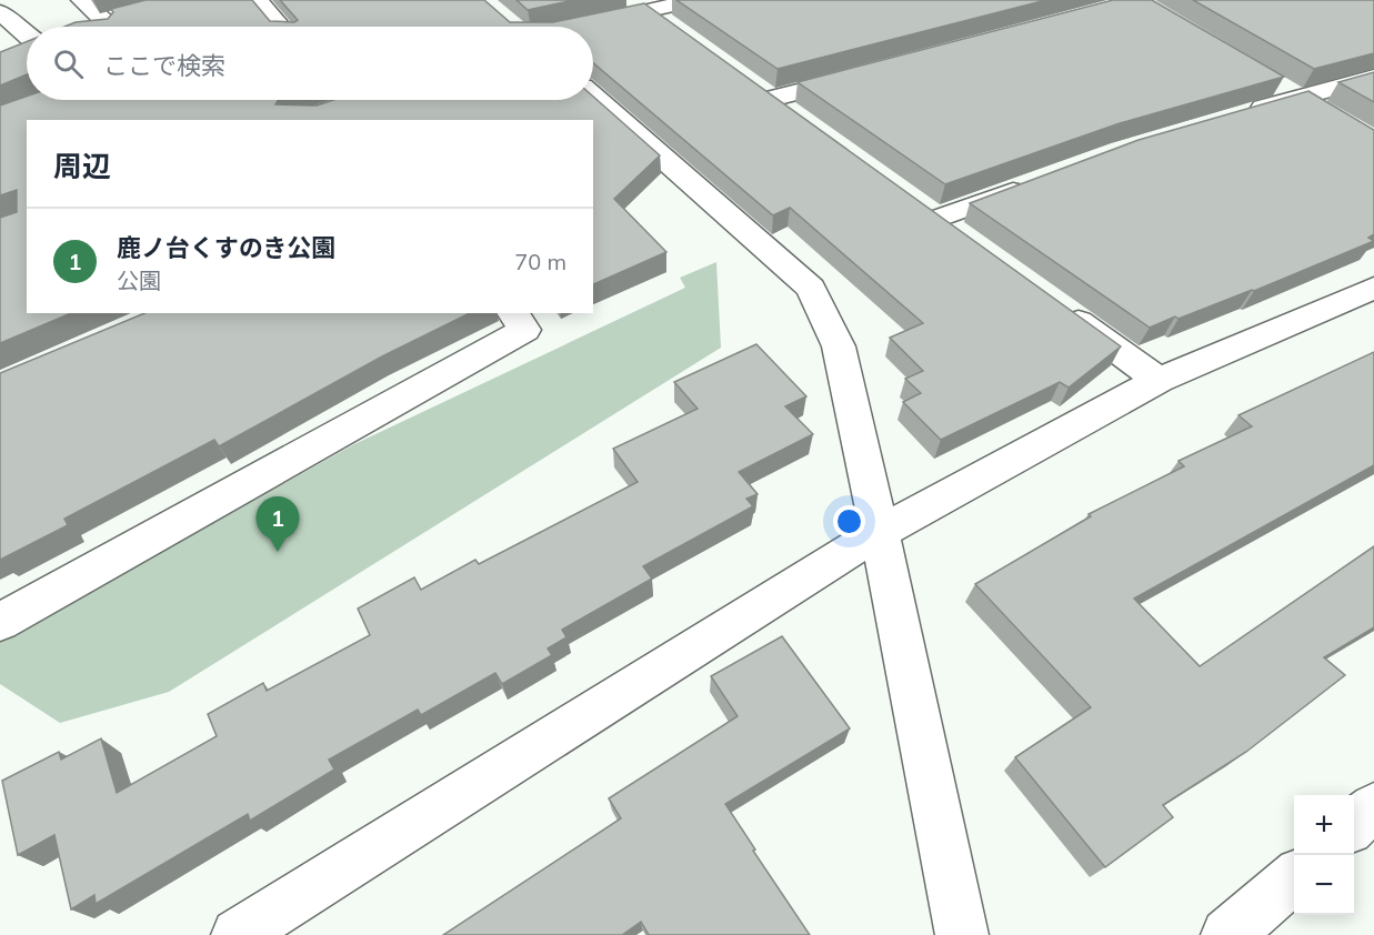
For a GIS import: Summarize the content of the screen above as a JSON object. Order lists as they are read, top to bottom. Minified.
{"page":{"search":"ここで検索","heading":"周辺","list":[{"mark":"1","name":"鹿ノ台くすのき公園","note":"公園","value":"70 m"}],"pins":"1","map_buttons":["+","−"]}}
